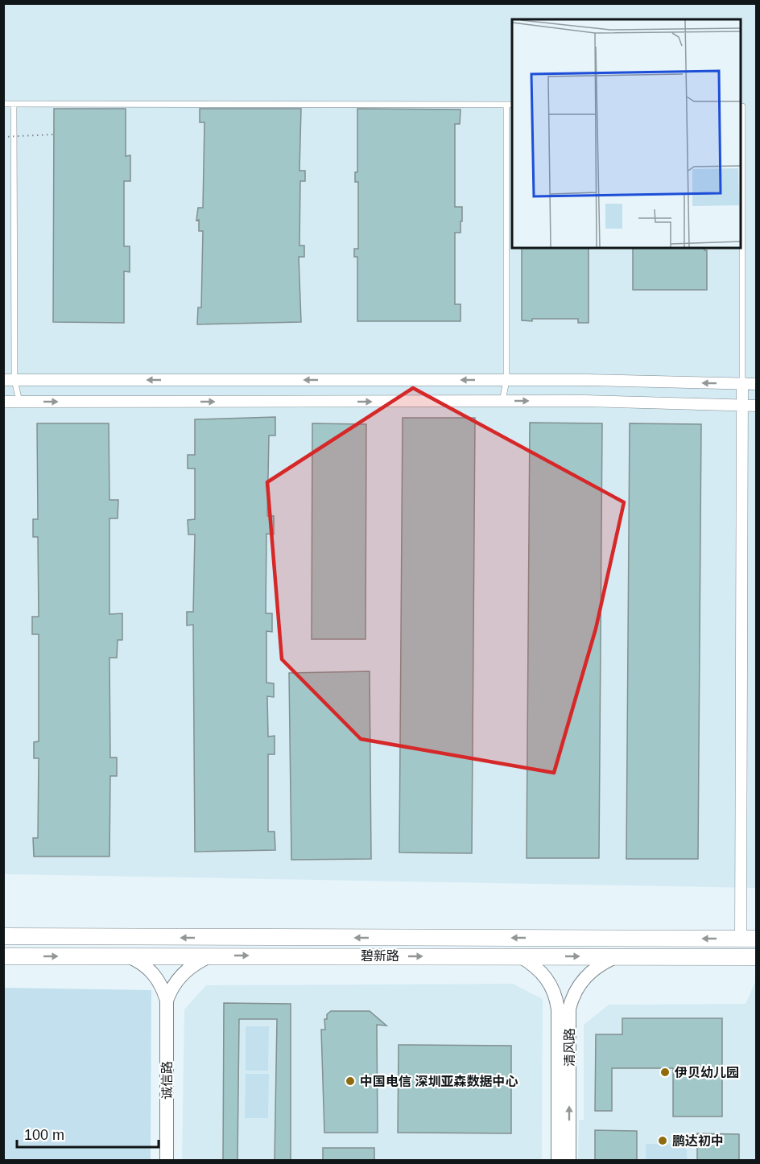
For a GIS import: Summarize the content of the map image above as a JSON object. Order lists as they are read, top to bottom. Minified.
{"streets":{"main road":["碧新路"],"street":["清风路","诚信路"]},"crossings":[["碧新路","清风路"],["碧新路","诚信路"]],"one_way":["清风路"],"places":["伊贝幼儿园","中国电信 深圳亚森数据中心","鹏达初中"],"scale_bar":"100 m"}
